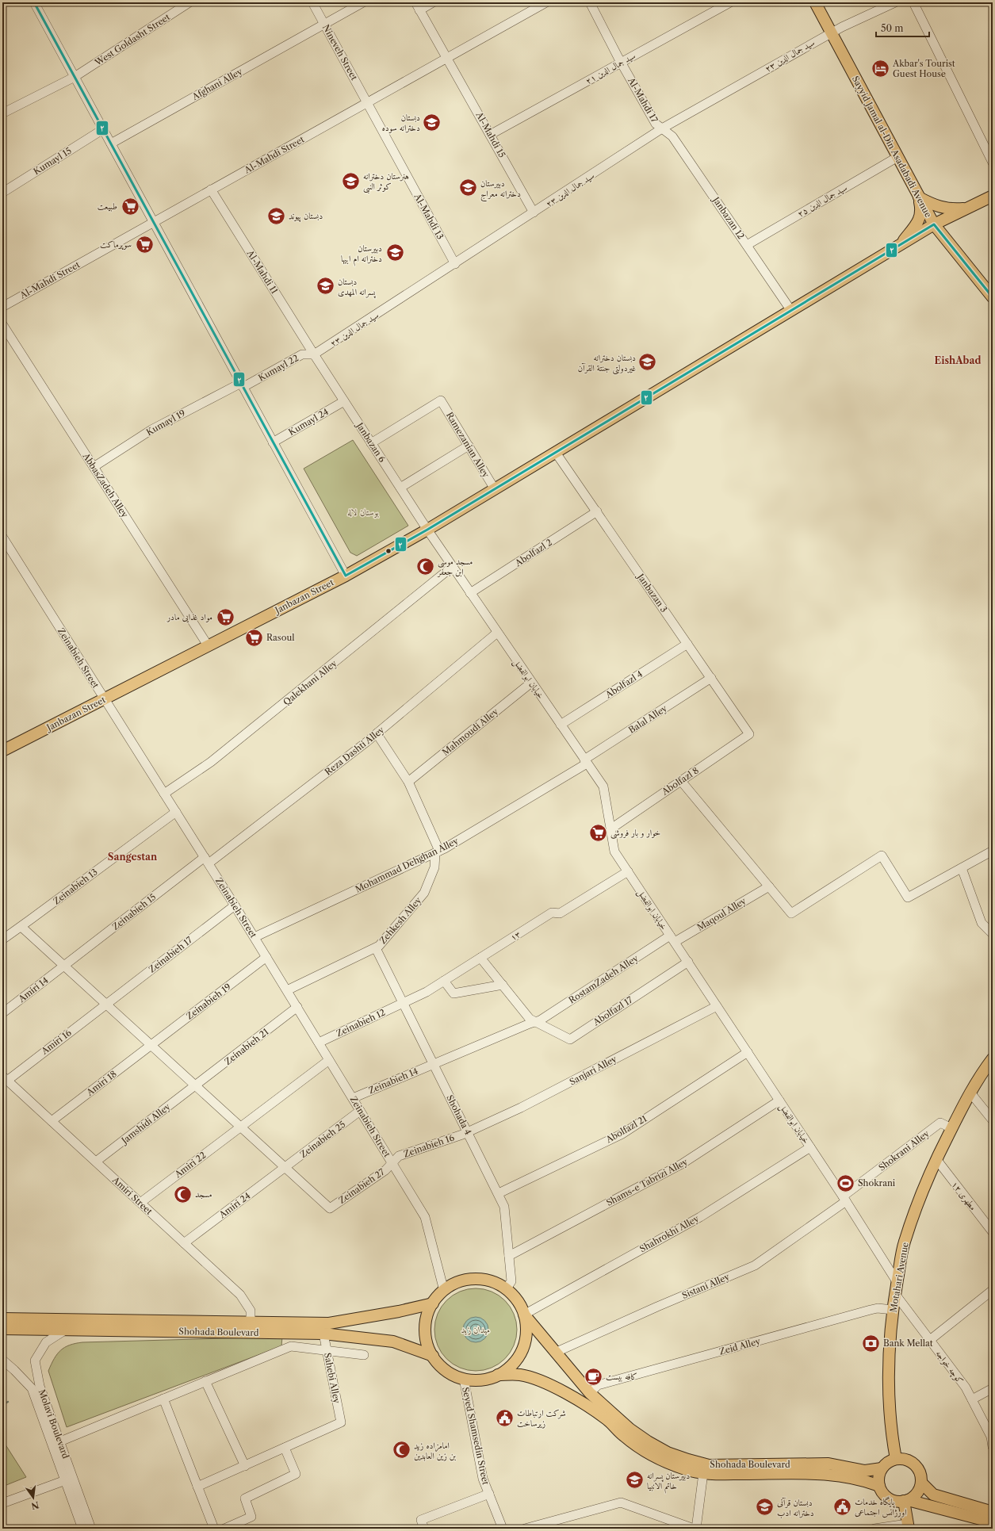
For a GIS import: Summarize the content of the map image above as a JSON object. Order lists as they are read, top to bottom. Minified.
{"streets":{"main road":["Sayyid Jamal al-Din Asadabadi Avenue","Janbazan Street","Motahari Avenue","Shohada Boulevard"],"street":["West Goldasht Street","Nineveh Street","سید جمال الدین ۲۳","سید جمال الدین ۲۱","Afghani Alley","Al-Mahdi 17","Al-Mahdi 15","Al-Mahdi Street","Kumayl 15","سید جمال الدین ۲۵","Al-Mahdi 13","Janbazan 12","Al-Mahdi 11","Kumayl 22","Kumayl 24","Kumayl 19","Janbazan 6","Ramezanian Alley","AbbasZadeh Alley","Abolfazl 2","Janbazan 3","Zeinabieh Street","خیابان ابوالفضل","Qalekhani Alley","Abolfazl 4","Balal Alley","Mahmoudi Alley","Reza Dashti Alley","Abolfazl 8","Mohammad Dehghan Alley","Zeinabieh 13","Zeinabieh 15","Maqoul Alley","Zehkesh Alley","۱۳","Zeinabieh 17","RostamZadeh Alley","Amiri 14","Zeinabieh 19","Abolfazl 17","Zeinabieh 12","Amiri 16","Zeinabieh 21","Sanjari Alley","Zeinabieh 14","Amiri 18","Shohada 4","Jamshidi Alley","Abolfazl 21","Zeinabieh 25","Zeinabieh 16","Shokrani Alley","Amiri 22","Shams-e Tabrizi Alley","Zeinabieh 27","Amiri Street","مطهری ۱۲","Amiri 24","Shahrokhi Alley","Sistani Alley","Zeid Alley","کوچه خواجه","Sahebi Alley","Molavi Boulevard","Seyed Shamsedin Street"]},"crossings":[["Nineveh Street","Afghani Alley"],["Nineveh Street","Al-Mahdi Street"],["Nineveh Street","Al-Mahdi 13"],["سید جمال الدین ۲۳","Al-Mahdi 17"],["سید جمال الدین ۲۳","Al-Mahdi 15"],["سید جمال الدین ۲۳","Sayyid Jamal al-Din Asadabadi Avenue"],["سید جمال الدین ۲۳","Al-Mahdi 13"],["سید جمال الدین ۲۳","Janbazan 12"],["سید جمال الدین ۲۳","Al-Mahdi 11"],["سید جمال الدین ۲۳","Kumayl 22"],["سید جمال الدین ۲۳","Janbazan 6"],["سید جمال الدین ۲۱","Al-Mahdi 17"],["سید جمال الدین ۲۱","Al-Mahdi 15"],["Al-Mahdi 17","Janbazan 12"],["Al-Mahdi 15","Al-Mahdi Street"],["Sayyid Jamal al-Din Asadabadi Avenue","سید جمال الدین ۲۵"],["Sayyid Jamal al-Din Asadabadi Avenue","Janbazan Street"],["Al-Mahdi Street","Al-Mahdi 13"],["Al-Mahdi Street","Al-Mahdi 11"],["سید جمال الدین ۲۵","Janbazan 12"],["Janbazan 12","Janbazan Street"],["Al-Mahdi 11","Kumayl 22"],["Al-Mahdi 11","Janbazan 6"],["Kumayl 22","Kumayl 19"],["Kumayl 22","Janbazan 6"],["Kumayl 24","Janbazan 6"],["Kumayl 19","AbbasZadeh Alley"],["Janbazan 6","Ramezanian Alley"],["Janbazan 6","Janbazan Street"],["Janbazan 6","خیابان ابوالفضل"],["Ramezanian Alley","Janbazan Street"],["AbbasZadeh Alley","Janbazan Street"],["Abolfazl 2","Janbazan 3"],["Abolfazl 2","خیابان ابوالفضل"],["Janbazan 3","Janbazan Street"],["Janbazan 3","Abolfazl 4"],["Janbazan 3","Balal Alley"],["Janbazan 3","Abolfazl 8"],["Janbazan Street","Zeinabieh Street"],["Janbazan Street","خیابان ابوالفضل"],["Zeinabieh Street","Qalekhani Alley"],["Zeinabieh Street","Reza Dashti Alley"],["Zeinabieh Street","Mohammad Dehghan Alley"],["Zeinabieh Street","Zeinabieh 13"],["Zeinabieh Street","Zeinabieh 15"],["Zeinabieh Street","Zehkesh Alley"],["Zeinabieh Street","Zeinabieh 17"],["Zeinabieh Street","Zeinabieh 19"],["Zeinabieh Street","Zeinabieh 12"],["Zeinabieh Street","Zeinabieh 21"],["Zeinabieh Street","Zeinabieh 14"],["Zeinabieh Street","Shohada 4"],["Zeinabieh Street","Zeinabieh 25"],["Zeinabieh Street","Zeinabieh 16"],["Zeinabieh Street","Amiri 22"],["Zeinabieh Street","Zeinabieh 27"],["Zeinabieh Street","Shahrokhi Alley"],["Zeinabieh Street","Shohada Boulevard"],["Zeinabieh Street","Seyed Shamsedin Street"],["خیابان ابوالفضل","Qalekhani Alley"],["خیابان ابوالفضل","Abolfazl 4"],["خیابان ابوالفضل","Balal Alley"],["خیابان ابوالفضل","Mahmoudi Alley"],["خیابان ابوالفضل","Reza Dashti Alley"],["خیابان ابوالفضل","Abolfazl 8"],["خیابان ابوالفضل","Mohammad Dehghan Alley"],["خیابان ابوالفضل","Maqoul Alley"],["خیابان ابوالفضل","۱۳"],["خیابان ابوالفضل","RostamZadeh Alley"],["خیابان ابوالفضل","Abolfazl 17"],["خیابان ابوالفضل","Sanjari Alley"],["خیابان ابوالفضل","Abolfazl 21"],["خیابان ابوالفضل","Shokrani Alley"],["خیابان ابوالفضل","Shams-e Tabrizi Alley"],["خیابان ابوالفضل","Shahrokhi Alley"],["خیابان ابوالفضل","Motahari Avenue"],["خیابان ابوالفضل","Sistani Alley"],["Balal Alley","Mohammad Dehghan Alley"],["Reza Dashti Alley","Zeinabieh 15"],["Mohammad Dehghan Alley","Zehkesh Alley"],["Zeinabieh 15","Amiri 14"],["Maqoul Alley","RostamZadeh Alley"],["Zehkesh Alley","Shohada 4"],["۱۳","Zeinabieh 12"],["۱۳","Shohada 4"],["Zeinabieh 17","Amiri 16"],["RostamZadeh Alley","Abolfazl 17"],["RostamZadeh Alley","Zeinabieh 14"],["RostamZadeh Alley","Shohada 4"],["Zeinabieh 19","Amiri 18"],["Zeinabieh 12","Shohada 4"],["Amiri 16","Amiri Street"],["Zeinabieh 21","Jamshidi Alley"],["Sanjari Alley","Shohada 4"],["Sanjari Alley","Zeinabieh 16"],["Zeinabieh 14","Shohada 4"],["Amiri 18","Amiri Street"],["Shohada 4","Abolfazl 21"],["Shohada 4","Zeinabieh 16"],["Shohada 4","Shams-e Tabrizi Alley"],["Shohada 4","Shahrokhi Alley"],["Shohada 4","Shohada Boulevard"],["Shohada 4","Seyed Shamsedin Street"],["Jamshidi Alley","Amiri Street"],["Zeinabieh 25","Zeinabieh 27"],["Zeinabieh 25","Amiri 24"],["Zeinabieh 16","Zeinabieh 27"],["Shokrani Alley","Motahari Avenue"],["Shokrani Alley","Sistani Alley"],["Amiri 22","Amiri Street"],["Zeinabieh 27","Amiri 24"],["Amiri Street","Amiri 24"],["Amiri Street","Shohada Boulevard"],["مطهری ۱۲","Motahari Avenue"],["Shahrokhi Alley","Shohada Boulevard"],["Shahrokhi Alley","Seyed Shamsedin Street"],["Motahari Avenue","Shohada Boulevard"],["Motahari Avenue","Zeid Alley"],["Motahari Avenue","کوچه خواجه"],["Sistani Alley","Shohada Boulevard"],["Shohada Boulevard","Zeid Alley"],["Shohada Boulevard","Sahebi Alley"],["Shohada Boulevard","Molavi Boulevard"],["Shohada Boulevard","Seyed Shamsedin Street"]],"districts":["EishAbad","Sangestan"],"parks":["بوستان لاله","میدان زید"],"places":{"hotel":["Akbar's Tourist Guest House"],"school or university":["دبستان دخترانه سوده","هنرستان دخترانه کوثر النبی","دبیرستان دخترانه معراج","دبستان پیوند","دبیرستان دخترانه ام ابیها","دبستان پسرانه المهدی","دبستان دخترانه غیردولتی جنتة القرآن","دبیرستان پسرانه خاتم الانبیا","دبستان قرآنی دخترانه ادب"],"supermarket":["طبیعت","سوپرماکت","مواد غذایی مادر","Rasoul","خوار و بار فروشی"],"mosque":["مسجد موسی ابن جعفر","مسجد","امامزاده زید بن زین العابدین"],"sports":["Shokrani"],"bank":["Bank Mellat"],"cafe":["کافه بیست"],"public building":["شرکت ارتباطات زیرساخت","پایگاه خدمات اورژانس اجتماعی"]},"lines":["transit line ۲"],"scale_bar":"50 m","north":"bottom"}
